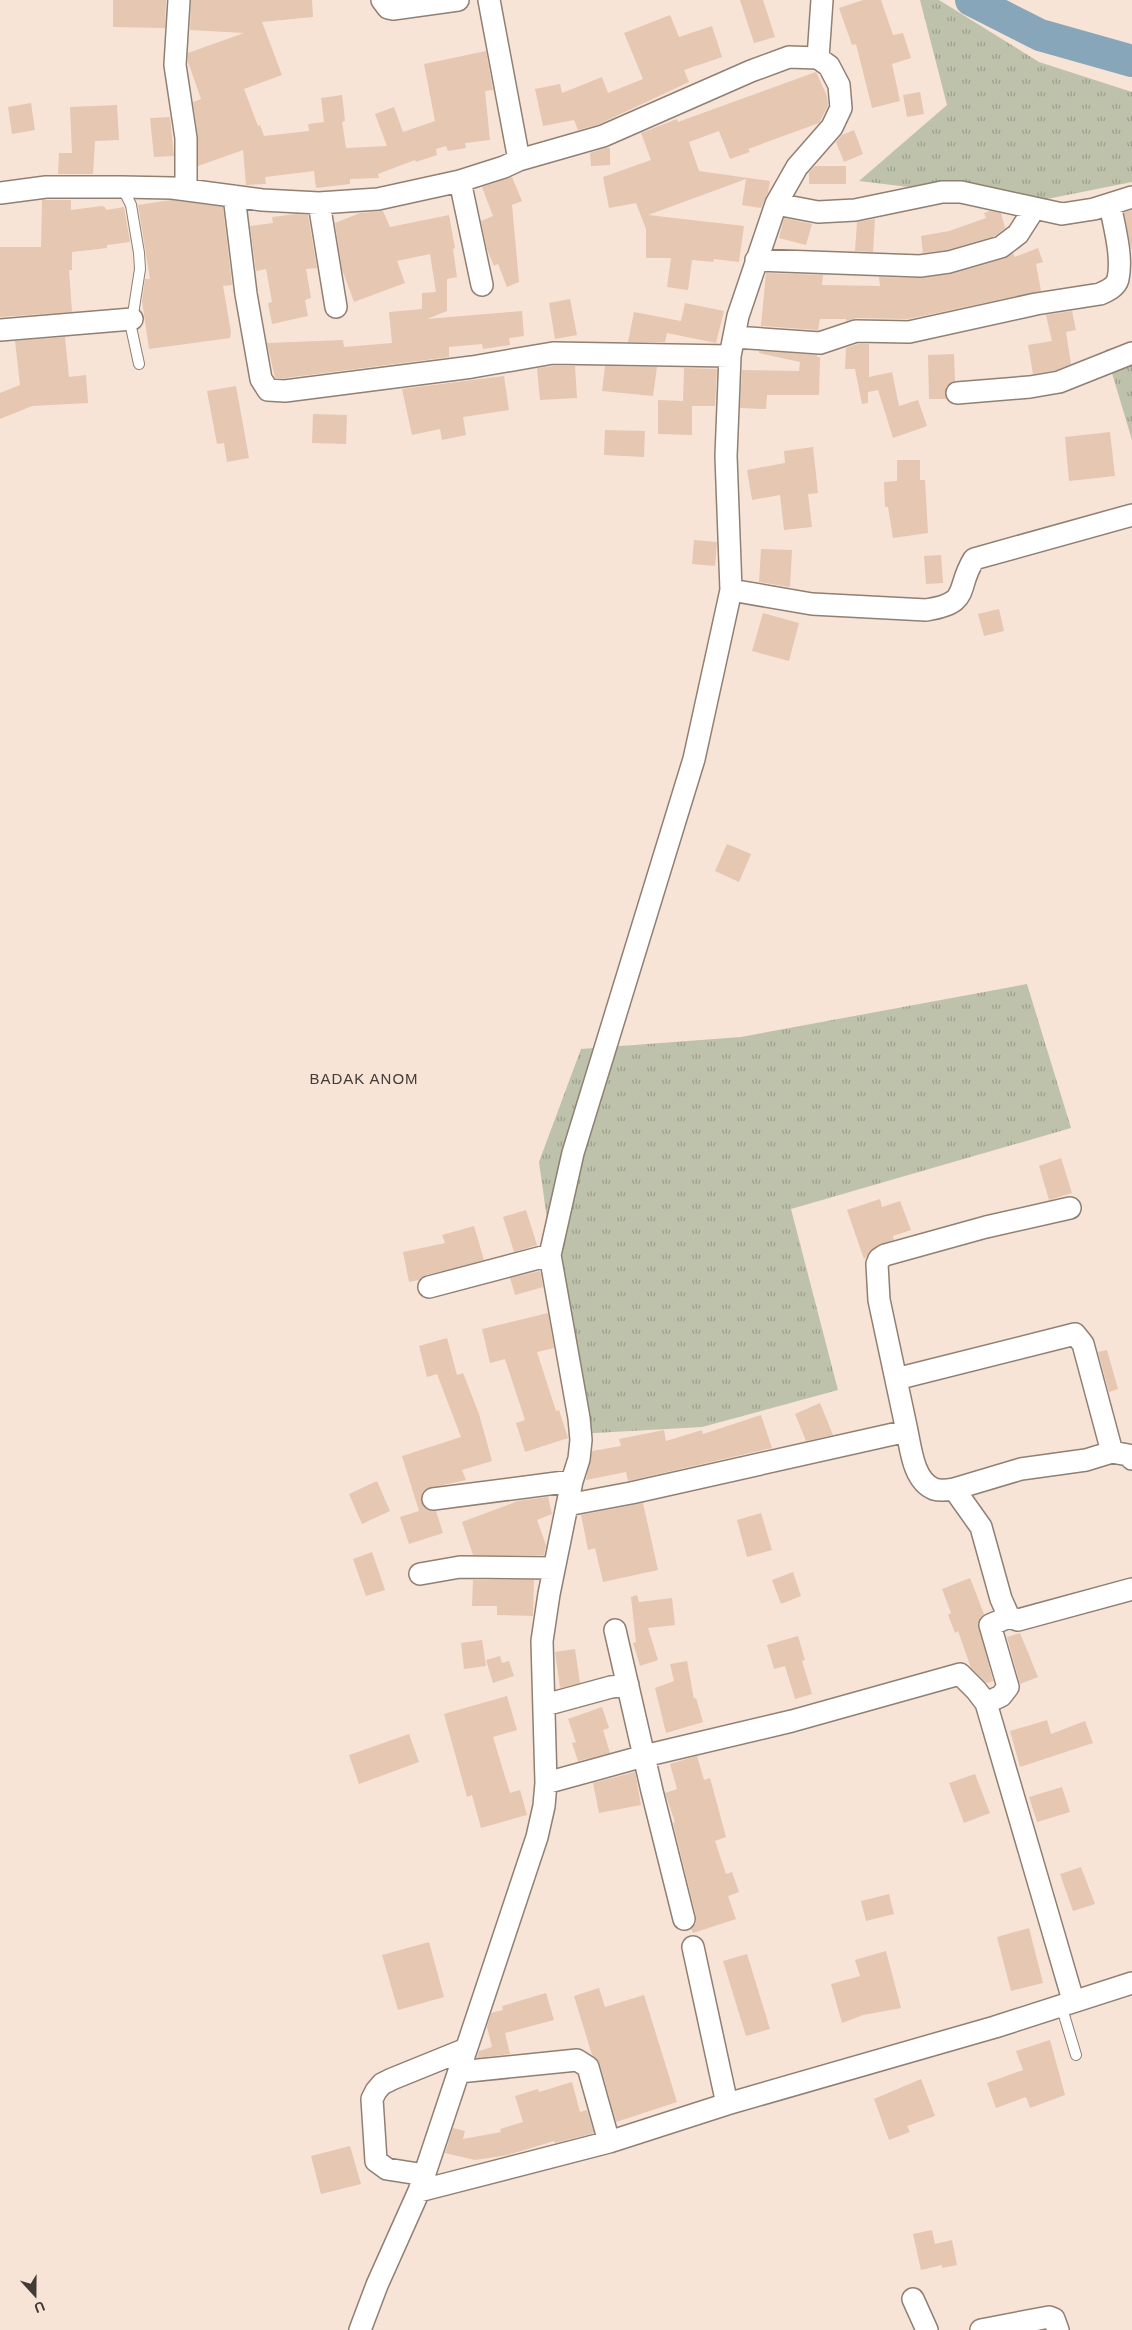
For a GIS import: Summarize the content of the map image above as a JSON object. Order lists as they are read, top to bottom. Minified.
{"districts":["BADAK ANOM"],"north":"bottom"}
